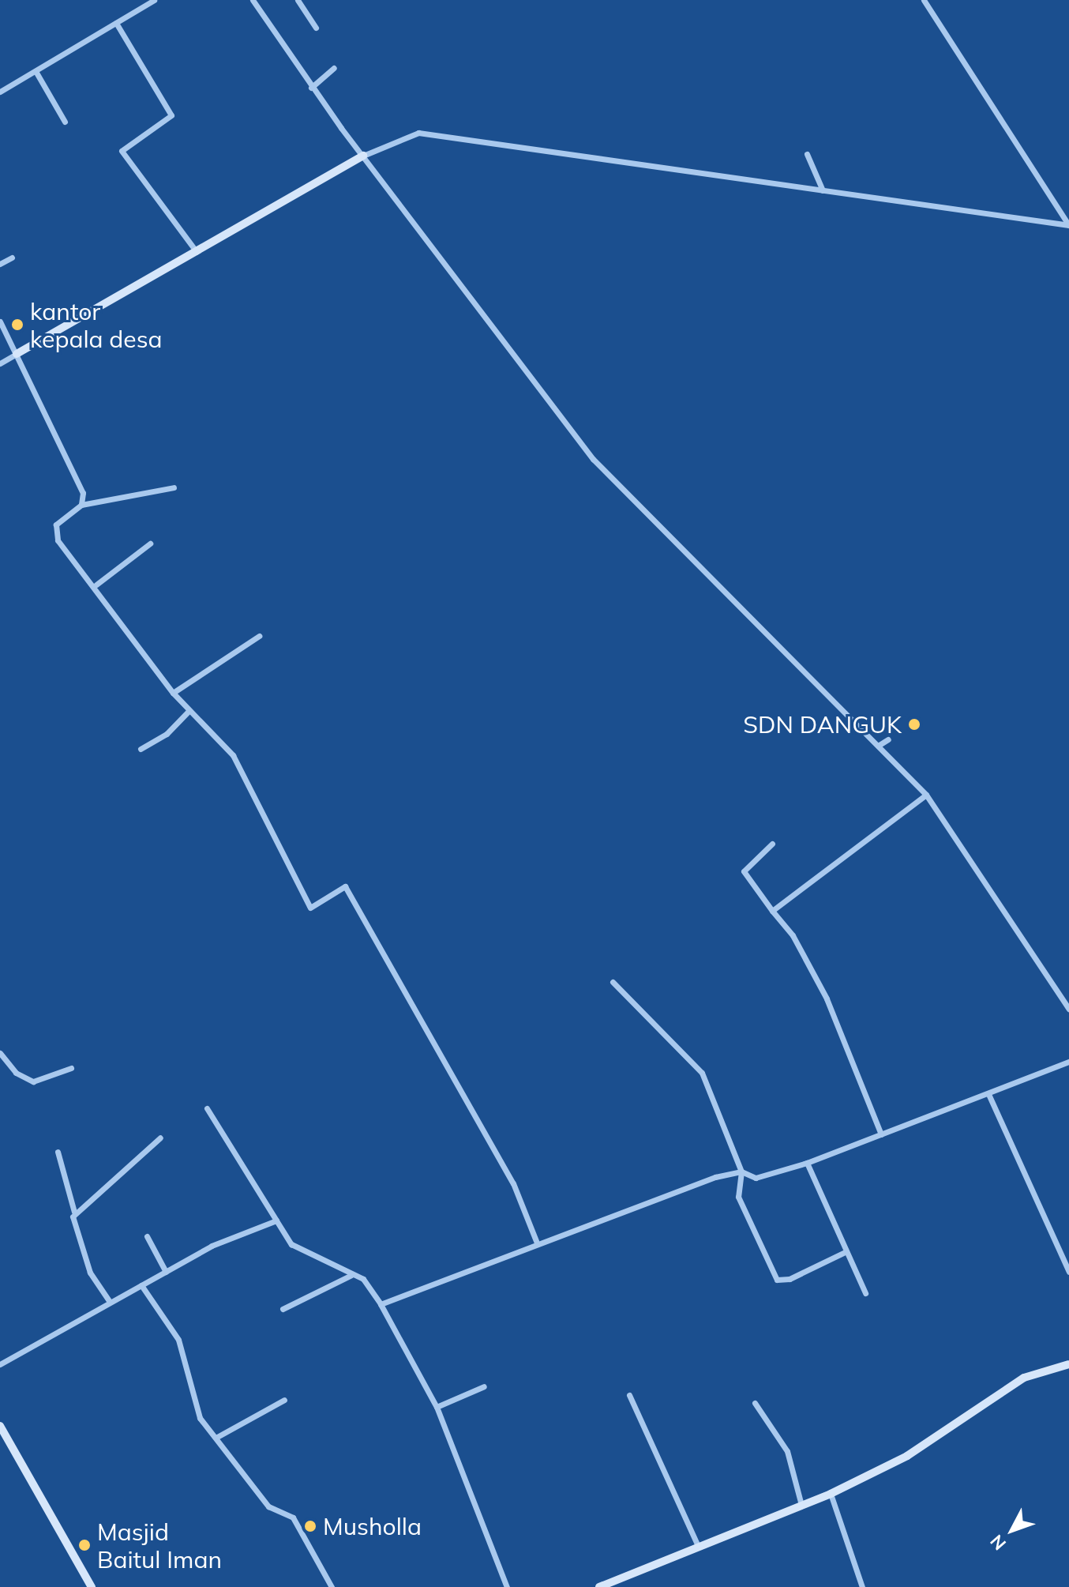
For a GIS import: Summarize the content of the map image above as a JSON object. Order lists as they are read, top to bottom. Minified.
{"places":["kantor kepala desa","SDN DANGUK","Musholla","Masjid Baitul Iman"],"north":"bottom left"}
